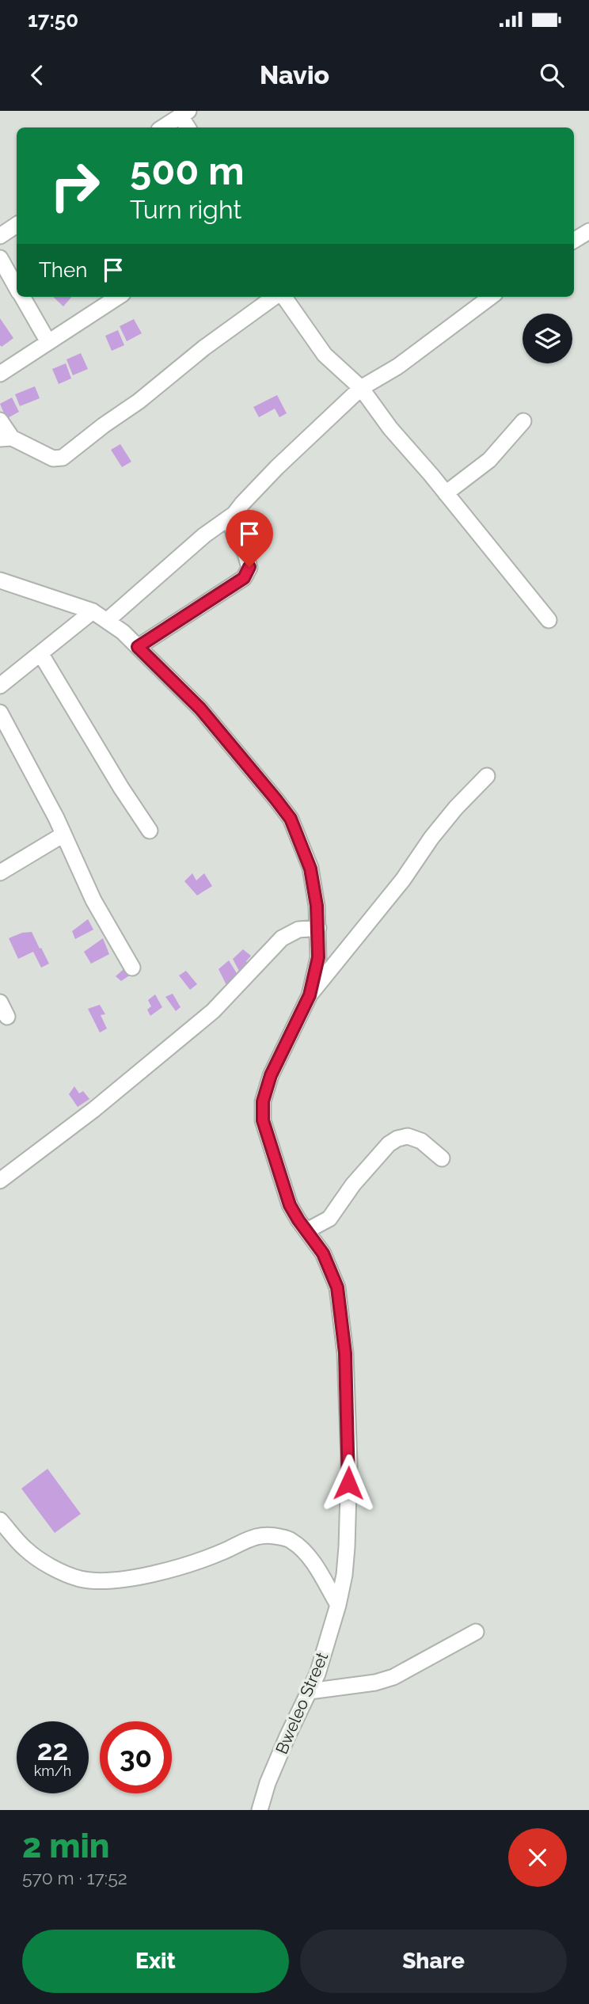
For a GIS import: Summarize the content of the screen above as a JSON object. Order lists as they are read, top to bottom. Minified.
{"streets":{"street":["Bweleo Street"]},"page":{"status":"17:50","header":"Navio","turn":["500 m","Turn right"],"then":"Then","speed":"22 km/h","limit":"30","heading":["2 min","570 m · 17:52"],"buttons":["Exit","Share"]}}
